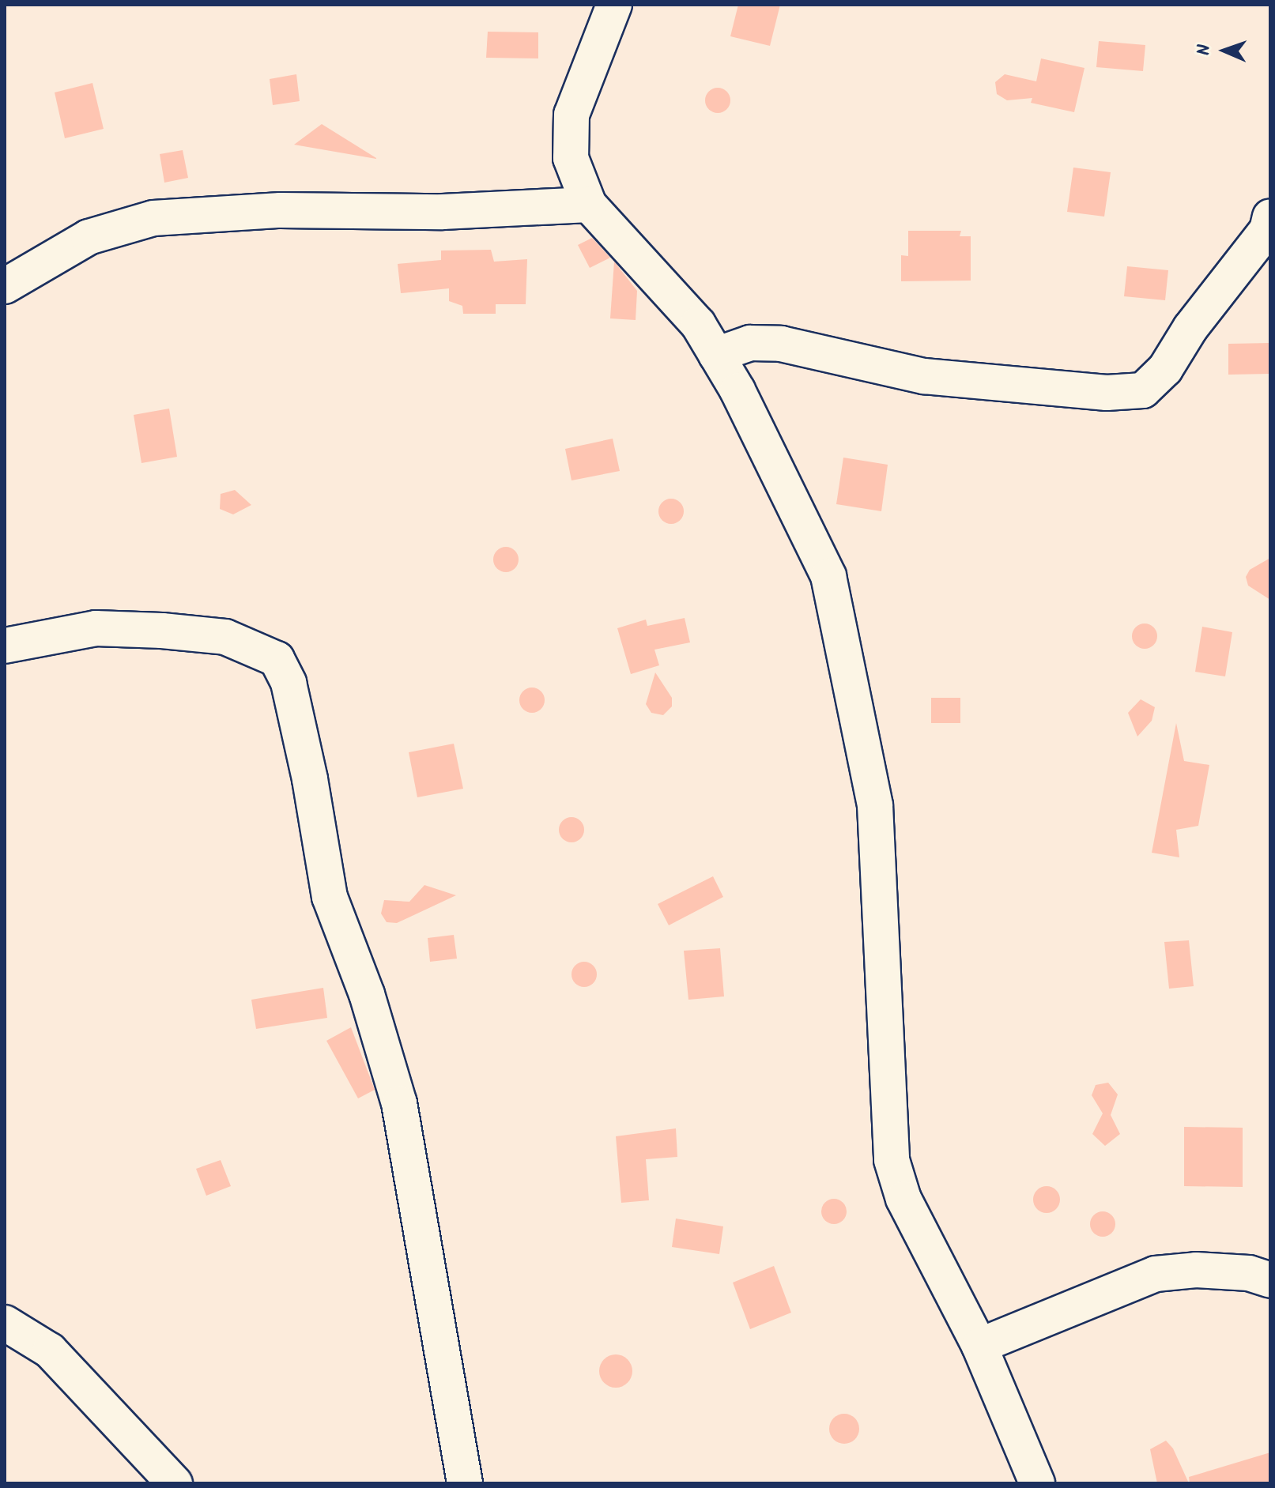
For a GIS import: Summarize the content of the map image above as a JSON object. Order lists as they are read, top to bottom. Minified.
{"north":"left"}
